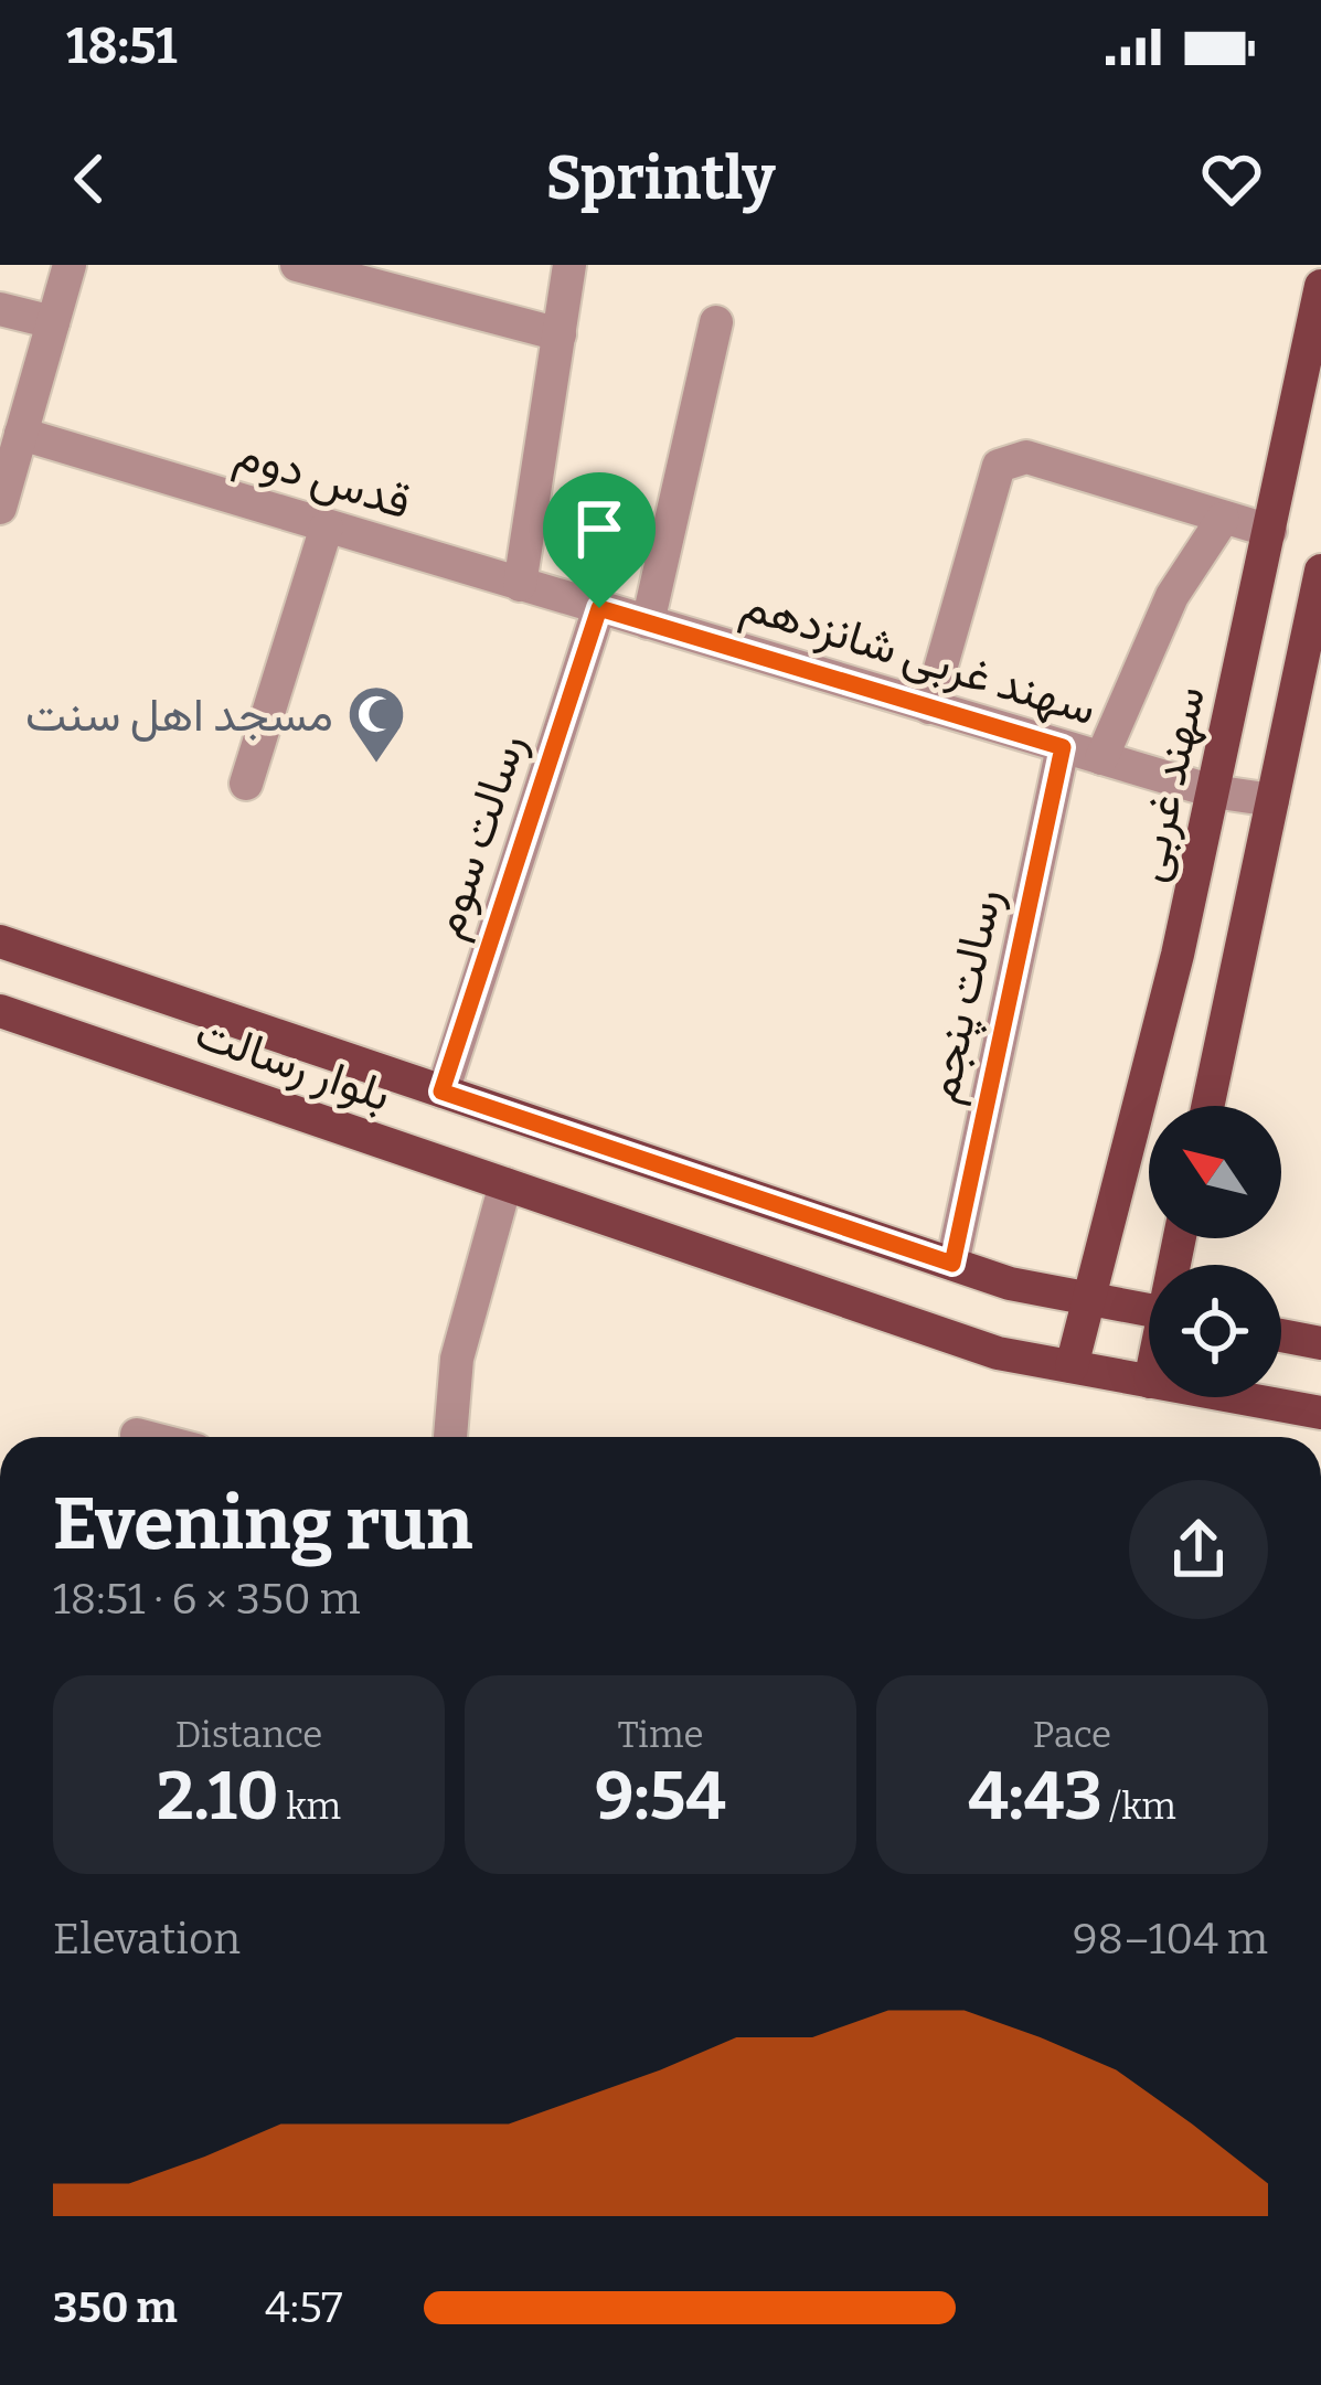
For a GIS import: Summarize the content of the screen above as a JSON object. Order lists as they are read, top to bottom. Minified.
{"streets":{"main road":["سهند غربی","بلوار رسالت"],"street":["قدس دوم","سهند غربی شانزدهم","رسالت سوم","رسالت پنجم"]},"crossings":[["قدس دوم","سهند غربی شانزدهم"],["قدس دوم","رسالت سوم"],["سهند غربی شانزدهم","سهند غربی"],["سهند غربی شانزدهم","رسالت سوم"],["سهند غربی شانزدهم","رسالت پنجم"],["سهند غربی","بلوار رسالت"],["رسالت سوم","بلوار رسالت"],["رسالت پنجم","بلوار رسالت"]],"places":{"mosque":["مسجد اهل سنت"]},"north":"top left","page":{"status":"18:51","header":"Sprintly","heading":["Evening run","18:51 · 6 × 350 m"],"stats":[["Distance","2.10 km"],["Time","9:54"],["Pace","4:43 /km"]],"chart":["Elevation","98–104 m"],"list":[{"name":"350 m","note":"4:57"}]}}
